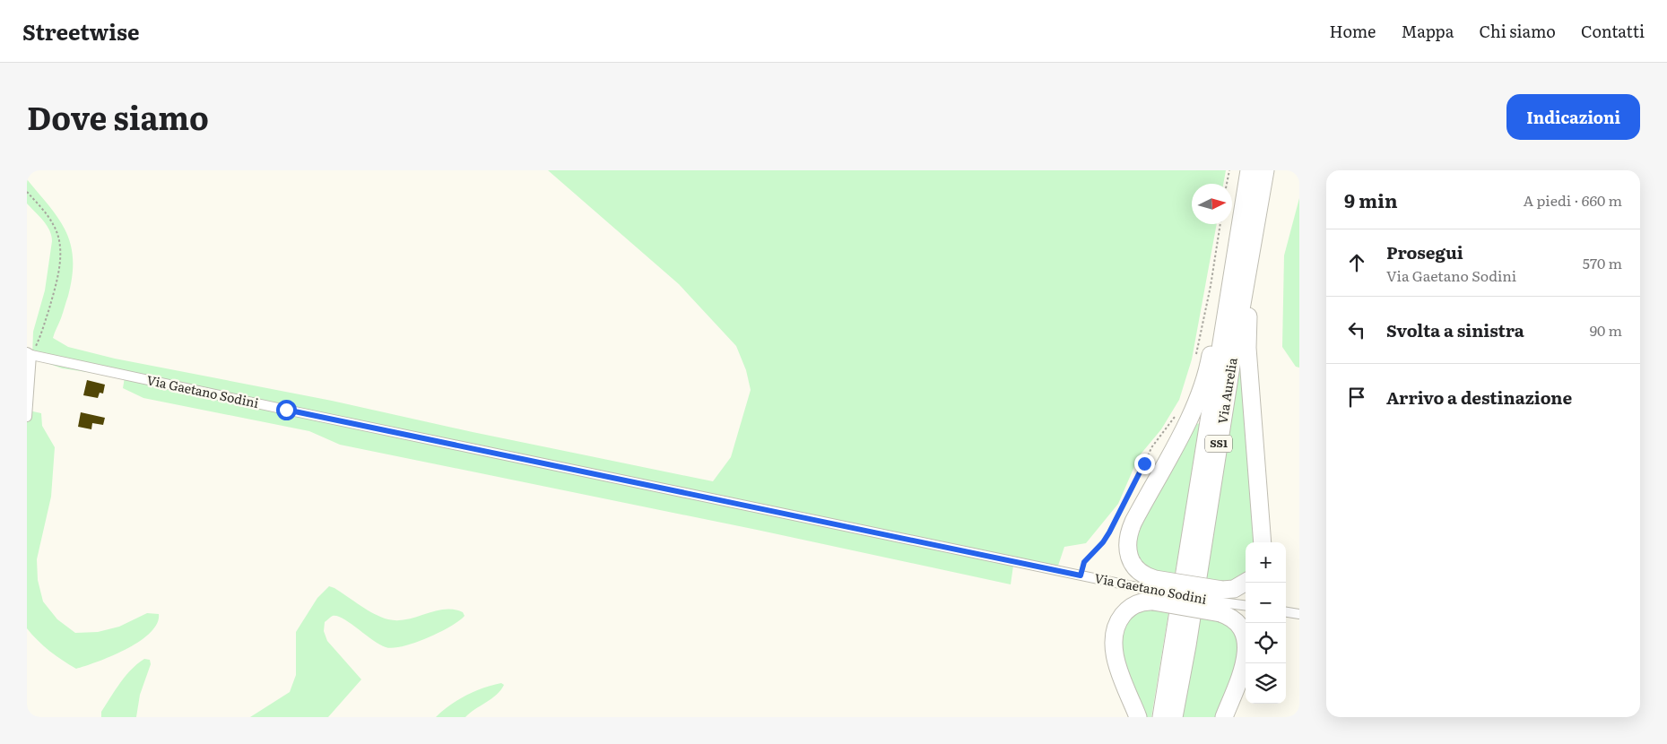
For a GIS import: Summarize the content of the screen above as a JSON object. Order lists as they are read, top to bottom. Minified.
{"streets":{"highway":["Via Aurelia","SS1"],"street":["Via Gaetano Sodini"]},"north":"right","page":{"header":"Streetwise","nav":["Home","Mappa","Chi siamo","Contatti"],"title":"Dove siamo","buttons":"Indicazioni","heading":["9 min","A piedi · 660 m"],"list":[["Prosegui","Via Gaetano Sodini","570 m"],["Svolta a sinistra","90 m"],"Arrivo a destinazione"],"map_buttons":["+","−"]}}
